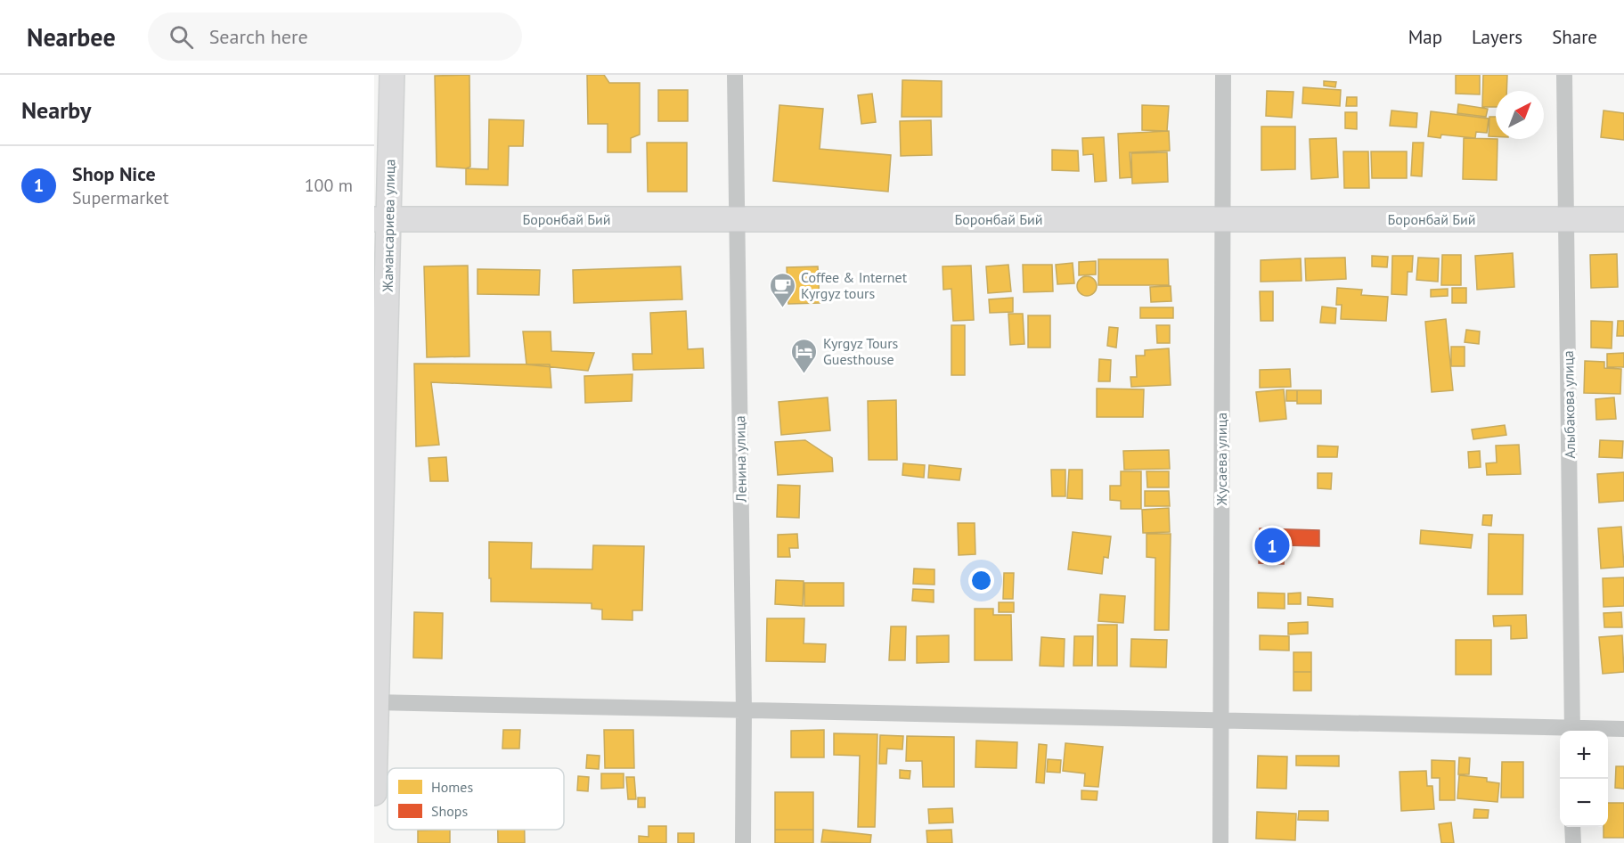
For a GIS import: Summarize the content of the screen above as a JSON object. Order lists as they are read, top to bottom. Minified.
{"streets":{"street":["Боронбай Бий","Жамансариева улица","Алыбакова улица","Ленина улица","Жусаева улица"]},"crossings":[["Боронбай Бий","Жамансариева улица"],["Боронбай Бий","Алыбакова улица"],["Боронбай Бий","Ленина улица"],["Боронбай Бий","Жусаева улица"]],"places":{"cafe":["Coffee & Internet Kyrgyz tours"],"hotel":["Kyrgyz Tours Guesthouse"]},"legend":["Homes","Shops"],"north":"top right","page":{"header":"Nearbee","search":"Search here","nav":["Map","Layers","Share"],"heading":"Nearby","list":[{"mark":"1","name":"Shop Nice","note":"Supermarket","value":"100 m"}],"pins":"1","map_buttons":["+","−"]}}
